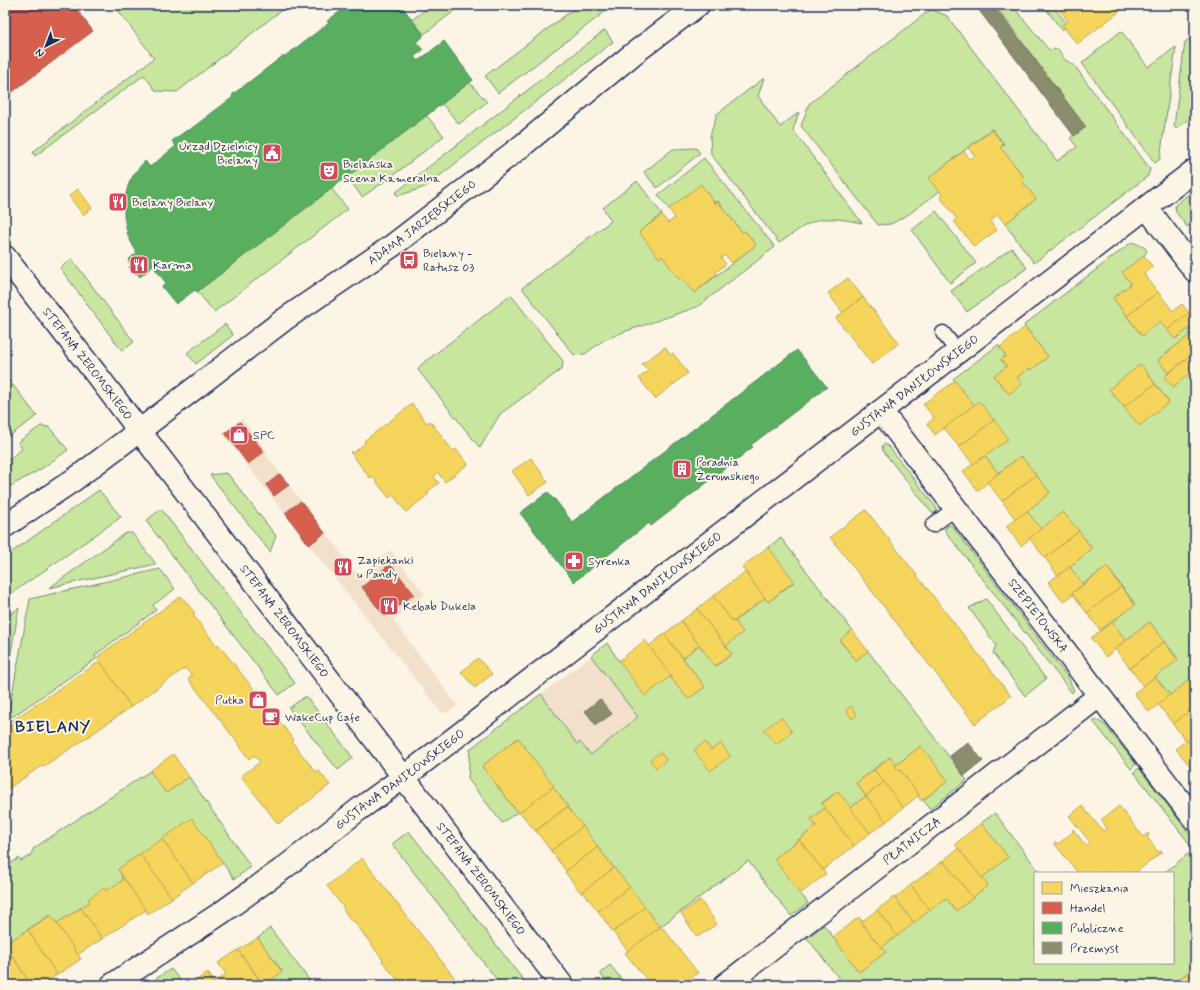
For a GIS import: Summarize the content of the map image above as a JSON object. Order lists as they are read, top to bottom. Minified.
{"streets":{"street":["ADAMA JARZĘBSKIEGO","STEFANA ŻEROMSKIEGO","GUSTAWA DANIŁOWSKIEGO","SZEPIETOWSKA","PŁATNICZA"]},"crossings":[["ADAMA JARZĘBSKIEGO","STEFANA ŻEROMSKIEGO"],["STEFANA ŻEROMSKIEGO","GUSTAWA DANIŁOWSKIEGO"],["GUSTAWA DANIŁOWSKIEGO","SZEPIETOWSKA"],["SZEPIETOWSKA","PŁATNICZA"]],"districts":["BIELANY"],"places":{"public building":["Urząd Dzielnicy Bielany"],"theatre":["Bielańska Scena Kameralna"],"restaurant":["Bielany Bielany","Karma","Zapiekanki u Pandy","Kebab Dukela"],"bus stop":["Bielany - Ratusz 03"],"shop":["SPC","Putka"],"building":["Poradnia Żeromskiego"],"pharmacy":["Syrenka"],"cafe":["WakeCup Cafe"]},"legend":["Mieszkania","Handel","Publiczne","Przemysł"],"north":"bottom left"}
